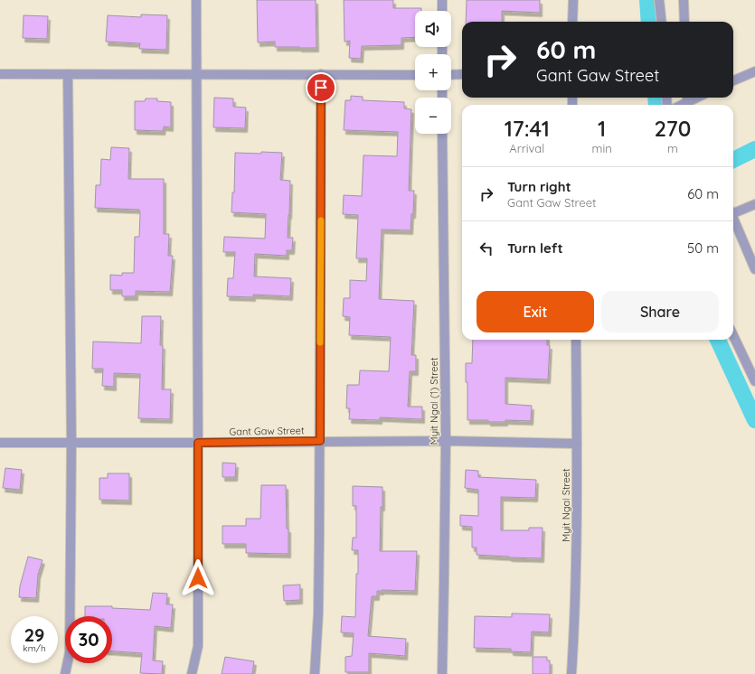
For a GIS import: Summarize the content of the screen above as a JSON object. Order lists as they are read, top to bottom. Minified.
{"streets":{"street":["Myit Ngal (1) Street","Gant Gaw Street","Myit Ngal Street"]},"crossings":[["Myit Ngal (1) Street","Gant Gaw Street"],["Gant Gaw Street","Myit Ngal Street"]],"page":{"map_buttons":["+","−"],"turn":["60 m","Gant Gaw Street"],"eta":["17:41","Arrival","1","min","270","m"],"list":[{"name":"Turn right","note":"Gant Gaw Street","value":"60 m"},{"name":"Turn left","value":"50 m"}],"buttons":["Exit","Share"],"speed":"29 km/h","limit":"30"}}
